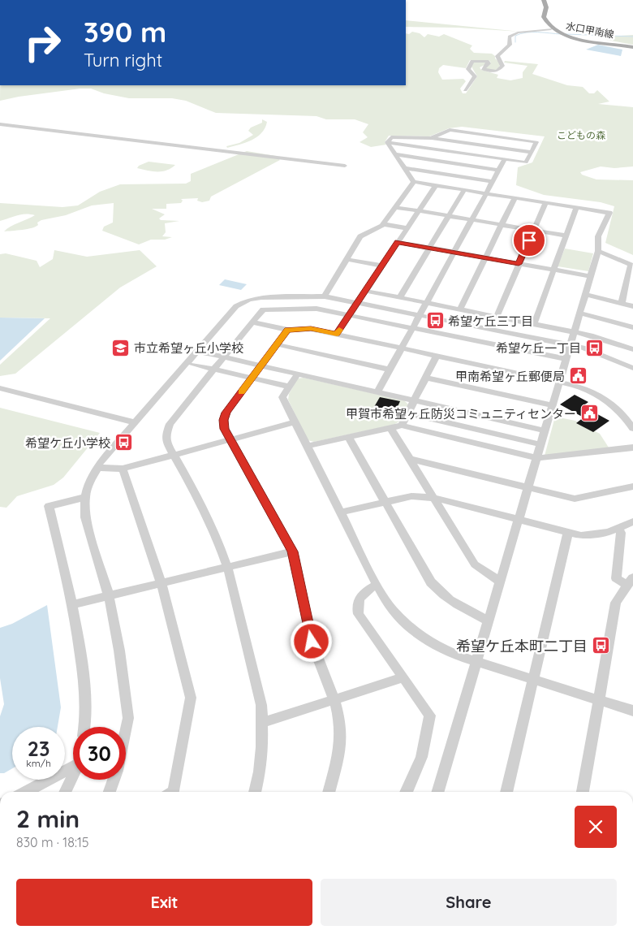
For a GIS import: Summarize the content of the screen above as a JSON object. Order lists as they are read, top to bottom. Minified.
{"streets":{"main road":["水口甲南線"]},"parks":["こどもの森"],"places":{"bus stop":["希望ケ丘三丁目","希望ケ丘一丁目","希望ケ丘小学校","希望ケ丘本町二丁目"],"school or university":["市立希望ヶ丘小学校"],"public building":["甲南希望ヶ丘郵便局","甲賀市希望ヶ丘防災コミュニティセンター"]},"page":{"turn":["390 m","Turn right"],"speed":"23 km/h","limit":"30","heading":["2 min","830 m · 18:15"],"buttons":["Exit","Share"]}}
